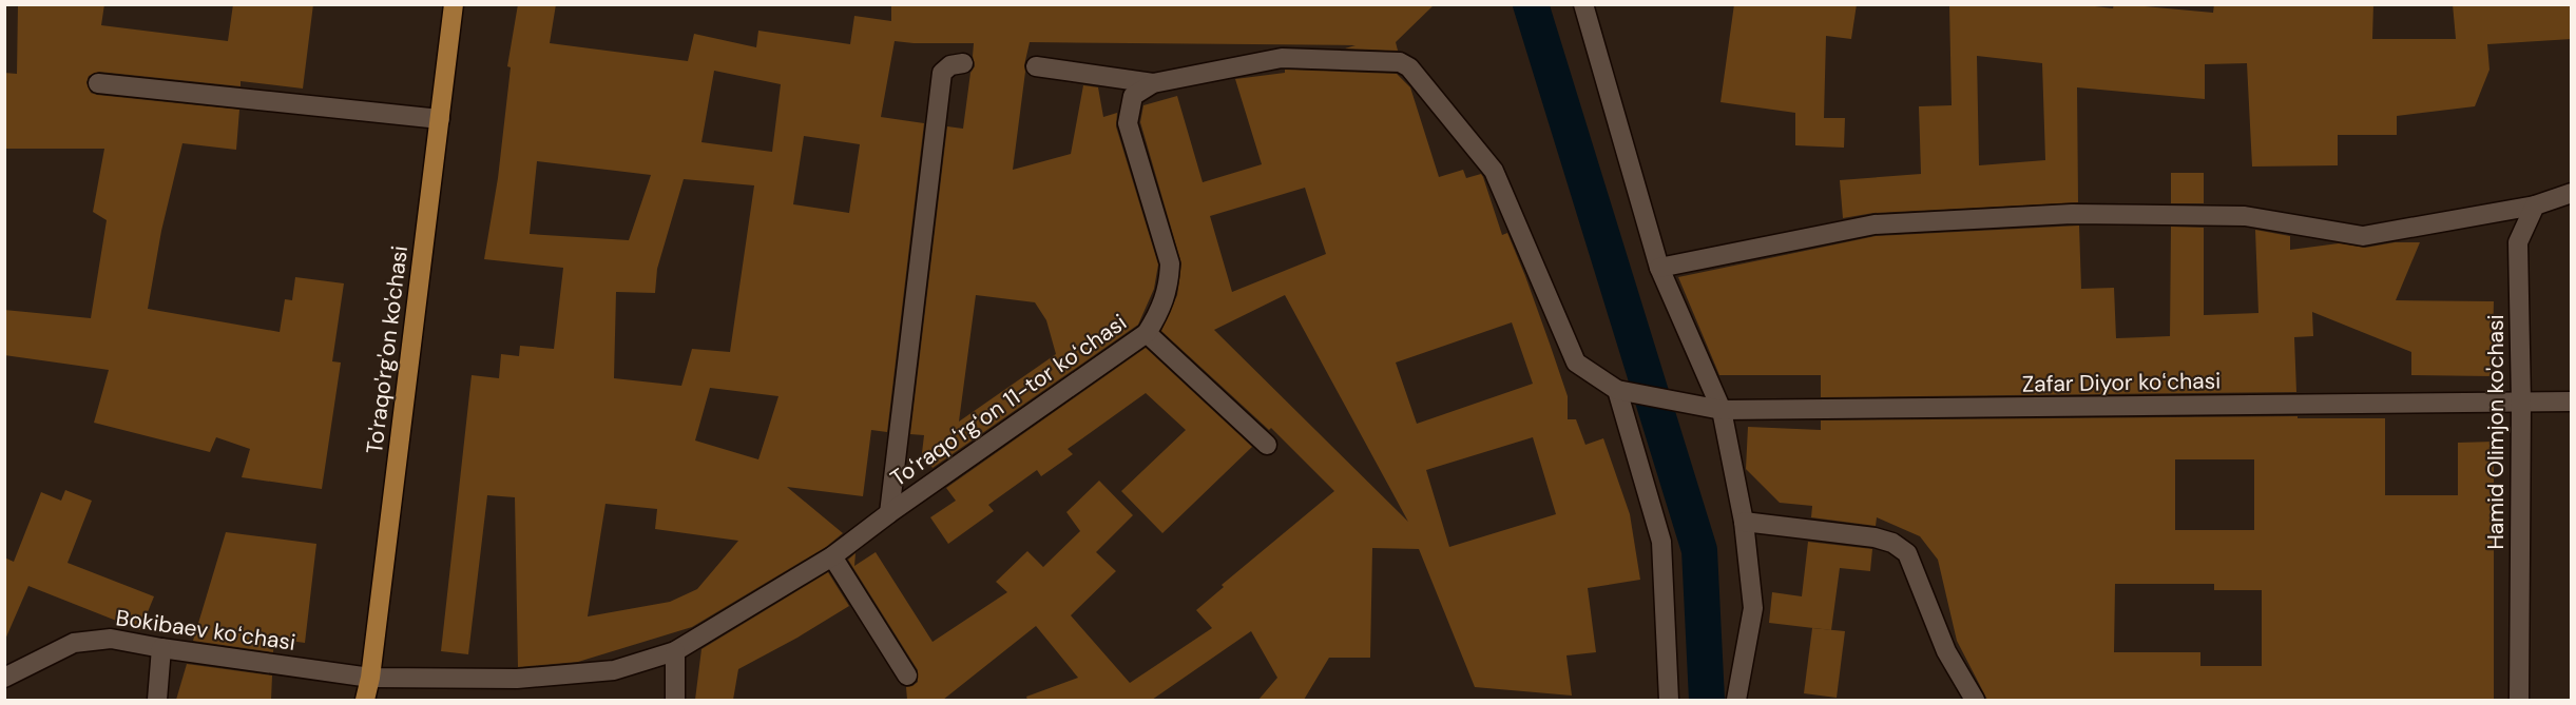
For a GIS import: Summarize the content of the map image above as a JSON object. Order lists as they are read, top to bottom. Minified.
{"streets":{"main road":["To'raqo'rg'on ko'chasi"],"street":["Zafar Diyor koʻchasi","Toʻraqoʻrgʻon 11-tor koʻchasi","Hamid Olimjon ko'chasi","Bokibaev koʻchasi"]},"crossings":[["To'raqo'rg'on ko'chasi","Toʻraqoʻrgʻon 11-tor koʻchasi"],["To'raqo'rg'on ko'chasi","Bokibaev koʻchasi"],["Zafar Diyor koʻchasi","Hamid Olimjon ko'chasi"],["Toʻraqoʻrgʻon 11-tor koʻchasi","Bokibaev koʻchasi"]]}
